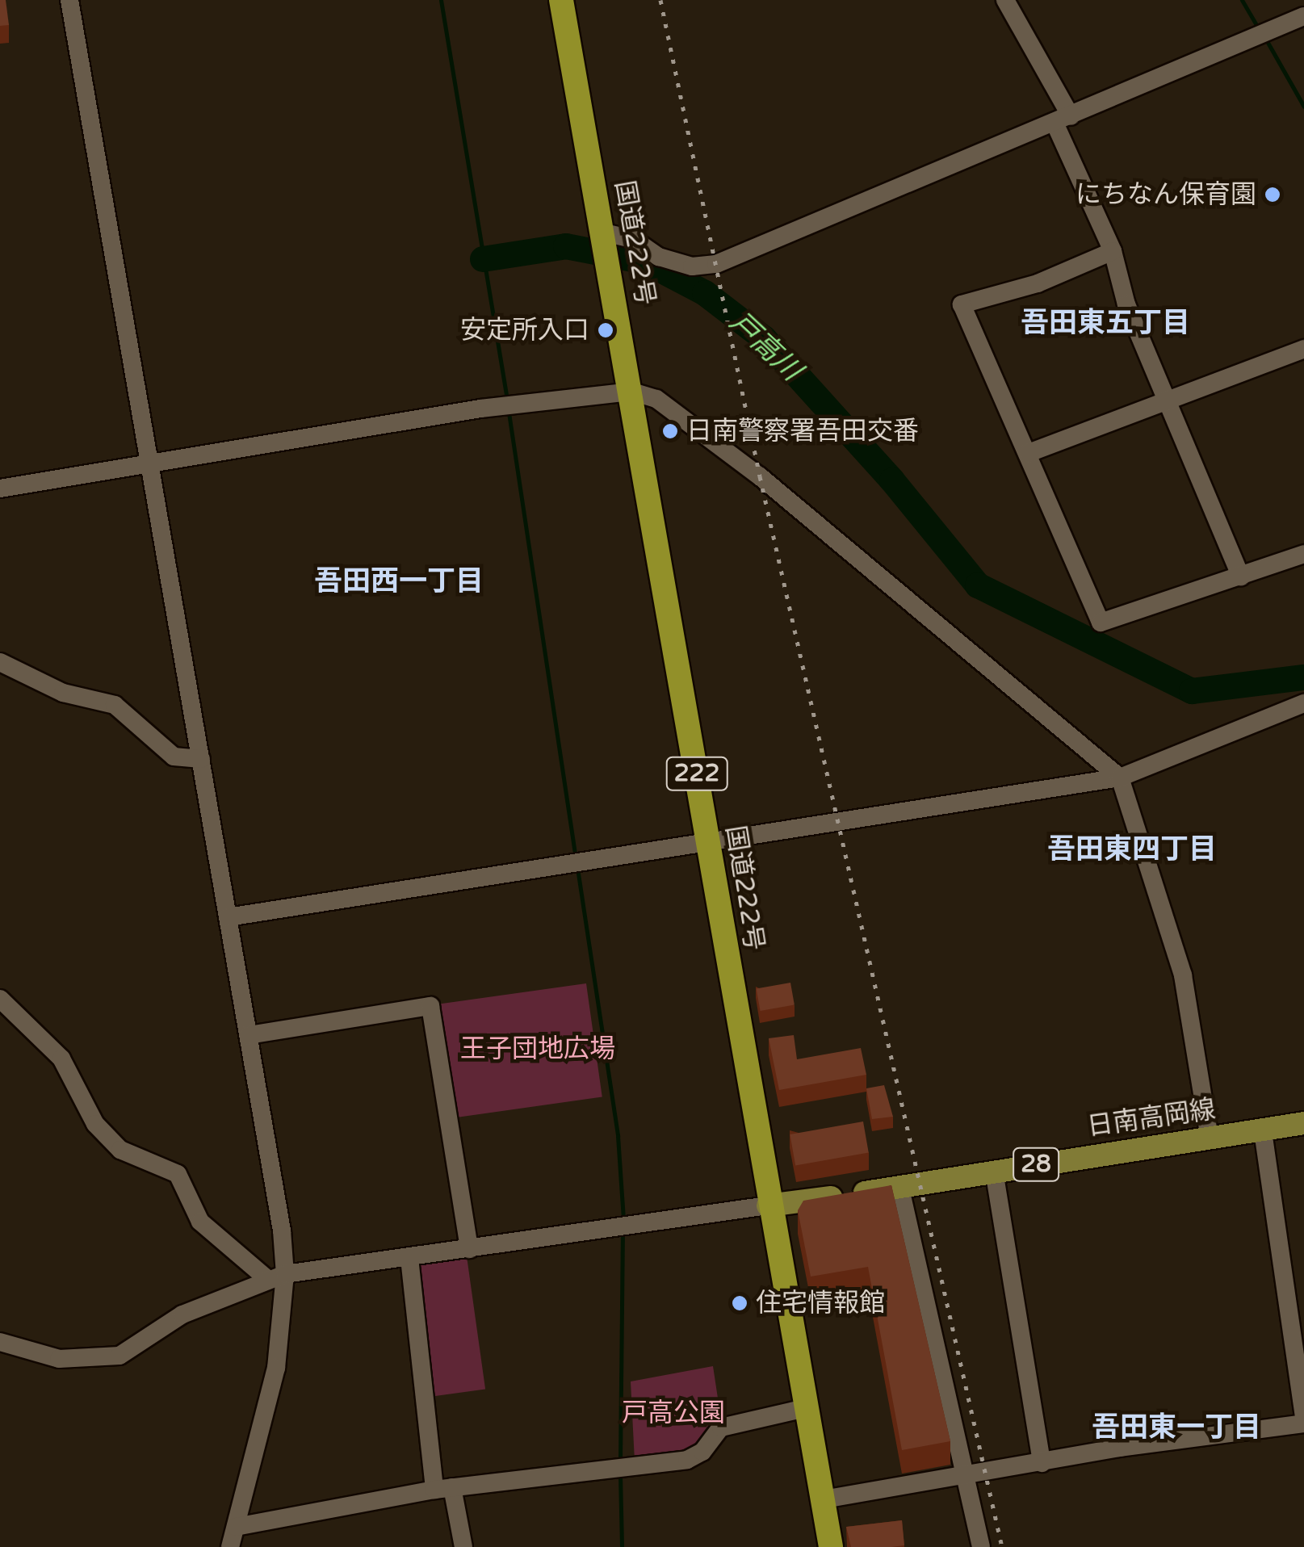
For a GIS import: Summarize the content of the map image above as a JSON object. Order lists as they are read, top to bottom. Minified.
{"streets":{"highway":["国道222号","222"],"main road":["日南高岡線","28"]},"crossings":[["国道222号","日南高岡線"]],"districts":["吾田東五丁目","吾田西一丁目","吾田東四丁目","吾田東一丁目"],"water":["戸高川"],"parks":["王子団地広場","戸高公園"],"places":["にちなん保育園","安定所入口","日南警察署吾田交番","住宅情報館"]}
